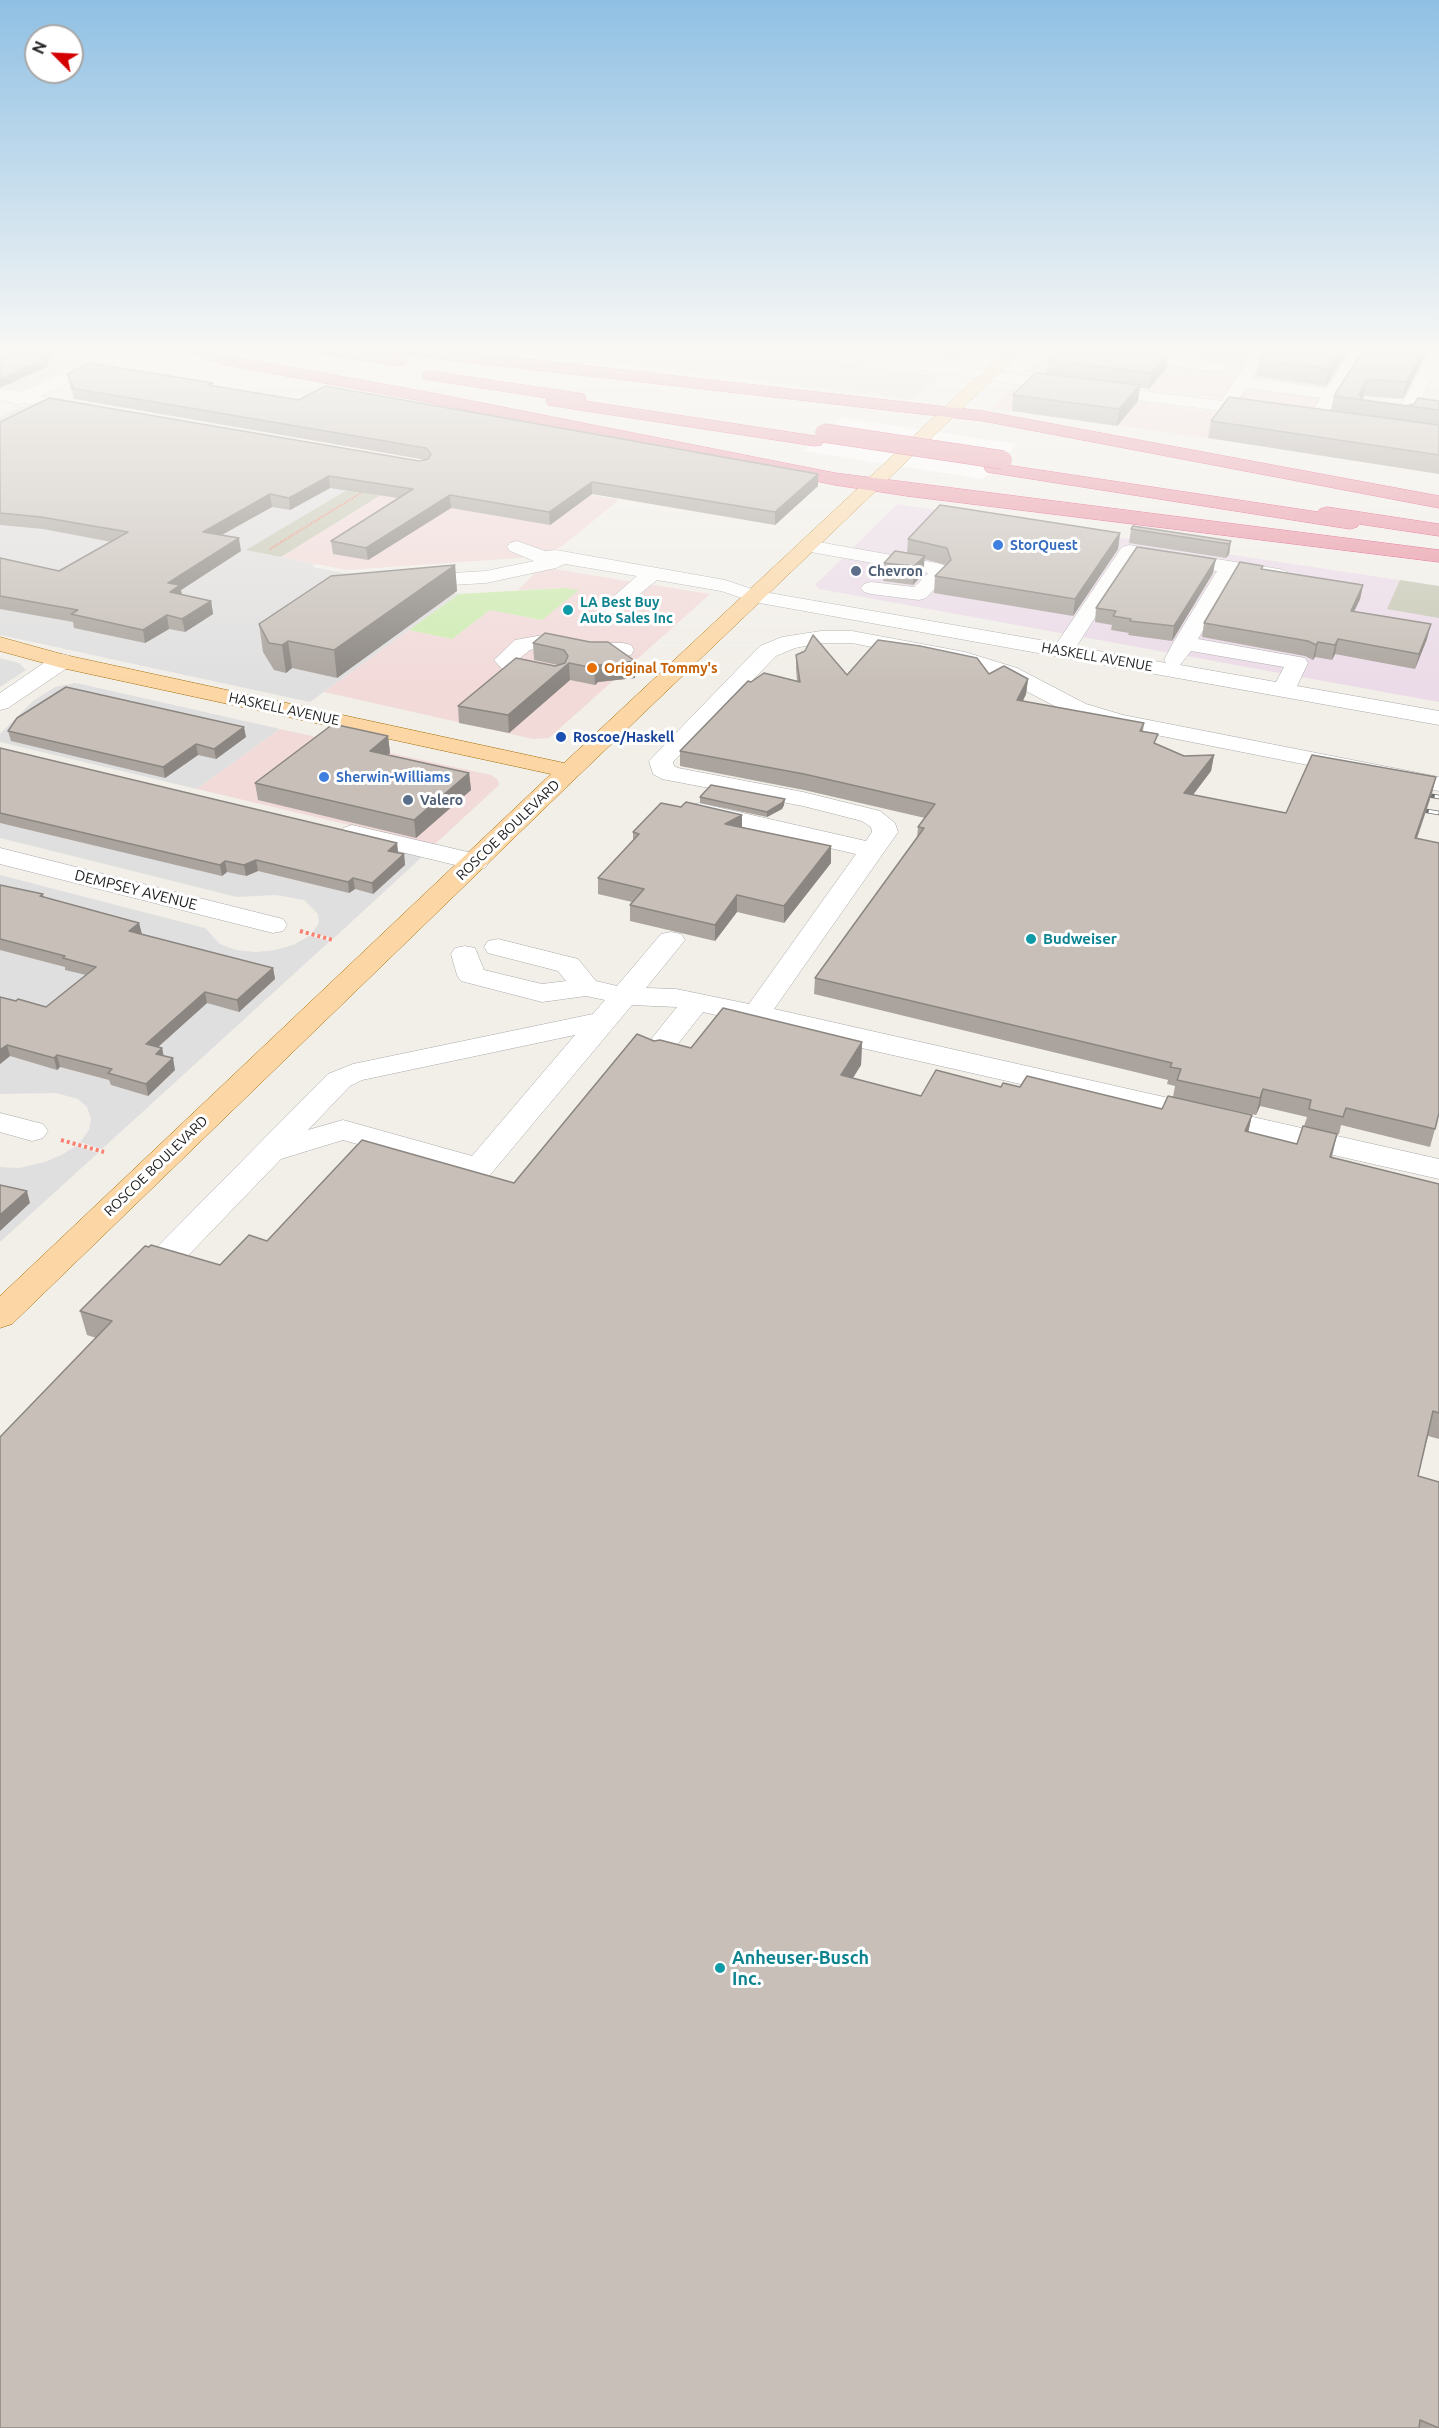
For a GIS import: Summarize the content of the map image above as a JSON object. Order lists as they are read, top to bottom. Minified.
{"streets":{"main road":["HASKELL AVENUE","ROSCOE BOULEVARD"],"street":["DEMPSEY AVENUE"]},"crossings":[["HASKELL AVENUE","ROSCOE BOULEVARD"]],"places":["StorQuest","Chevron","LA Best Buy Auto Sales Inc","Original Tommy's","Roscoe/Haskell","Sherwin-Williams","Valero","Budweiser","Anheuser-Busch Inc."],"north":"top left"}
